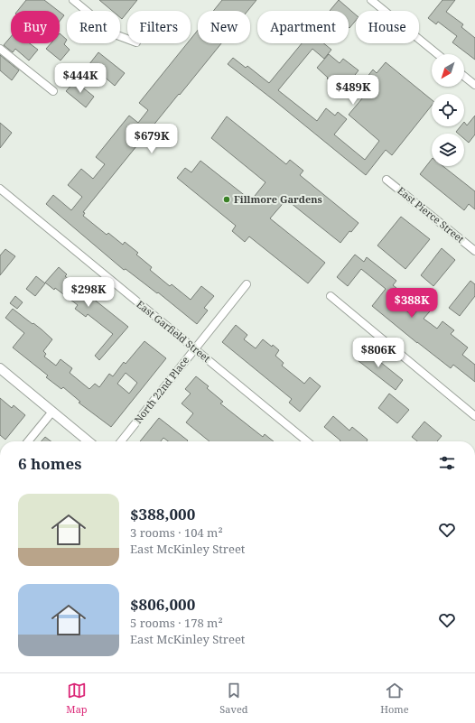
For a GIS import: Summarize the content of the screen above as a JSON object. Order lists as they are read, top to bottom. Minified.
{"streets":{"street":["East Pierce Street","East Garfield Street","North 22nd Place"]},"crossings":[["East Garfield Street","North 22nd Place"]],"places":["Fillmore Gardens"],"north":"bottom left","page":{"chip":["Buy","Rent","Filters","New","Apartment","House"],"price":["$444K","$489K","$679K","$298K","$388K","$806K"],"heading":"6 homes","list":[{"name":"$388,000","note":"3 rooms · 104 m² · East McKinley Street"},{"name":"$806,000","note":"5 rooms · 178 m² · East McKinley Street"}],"tabs":["Map","Saved","Home"]}}
